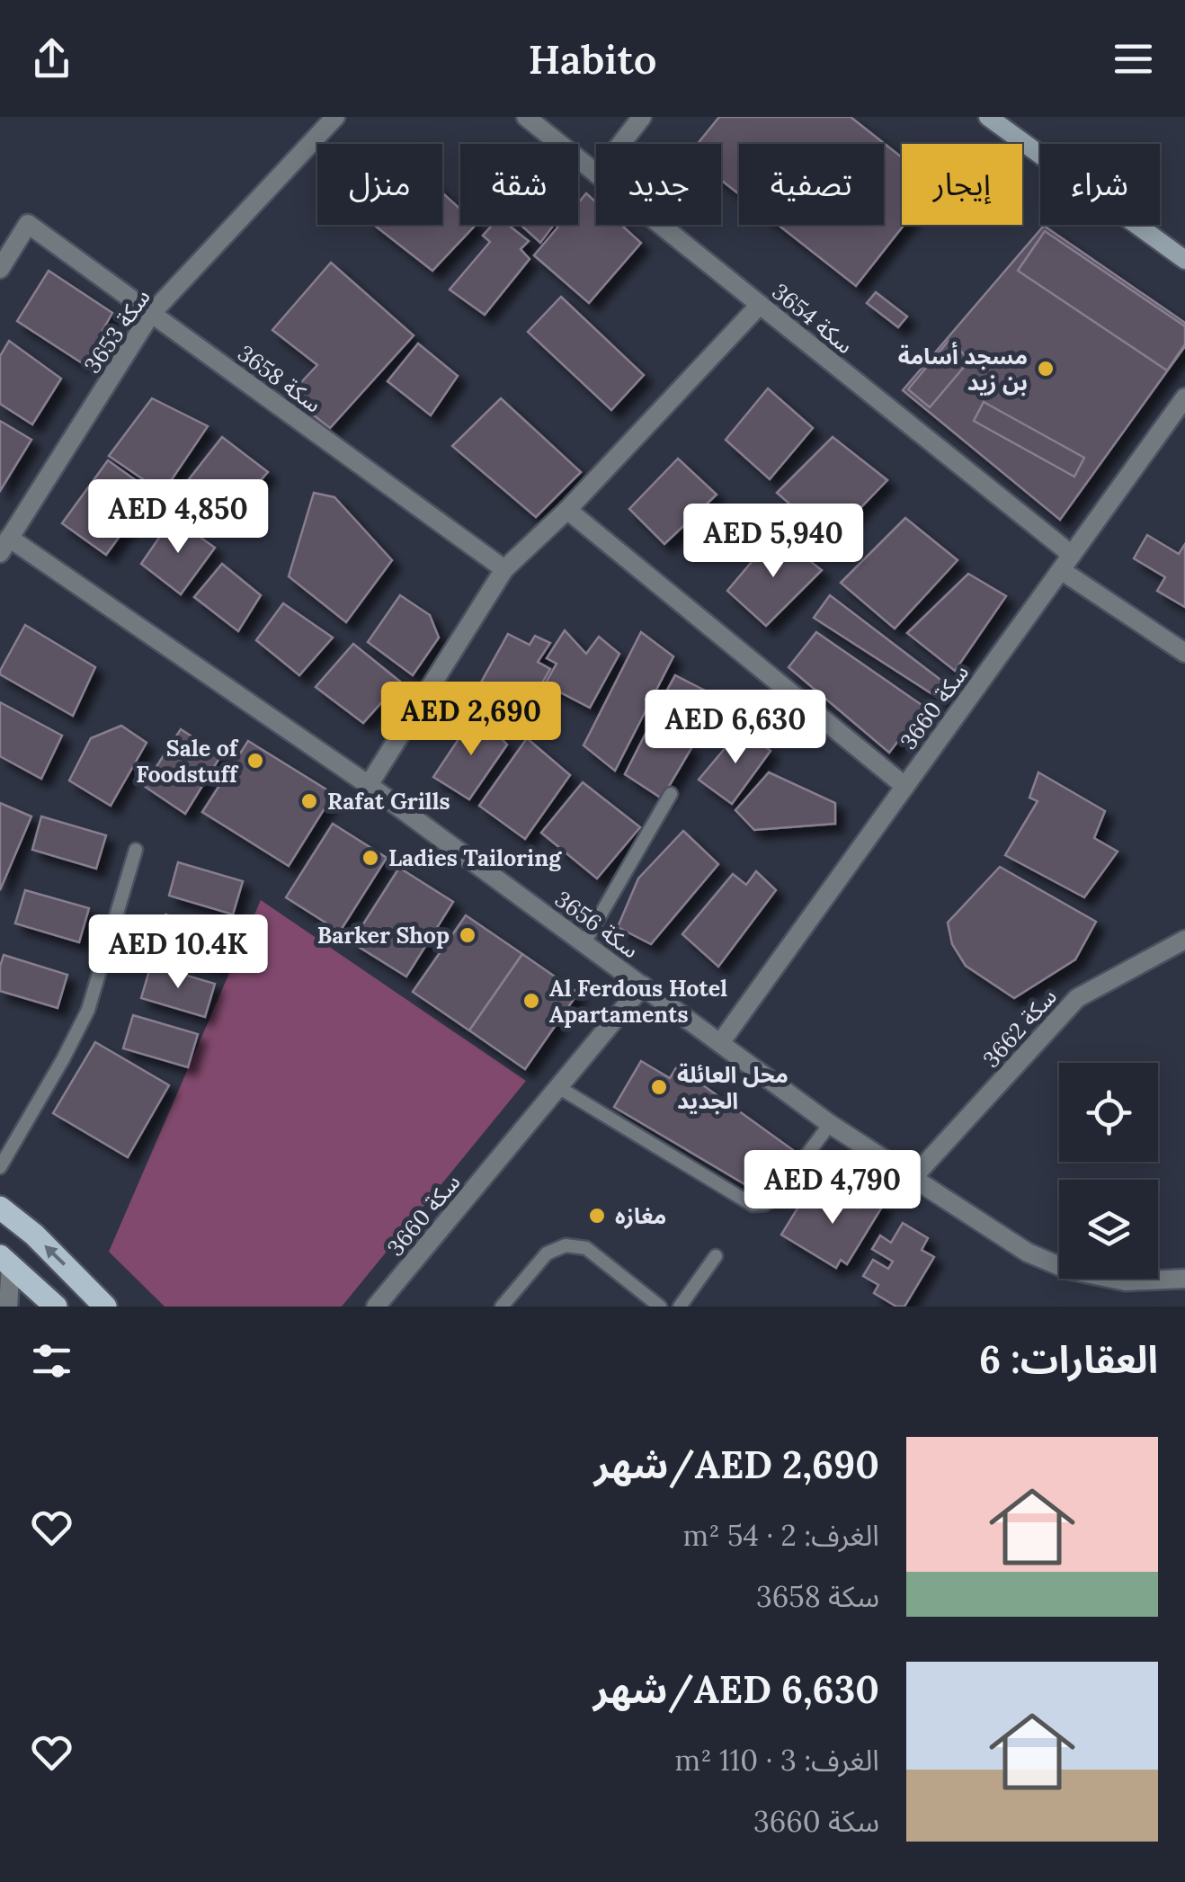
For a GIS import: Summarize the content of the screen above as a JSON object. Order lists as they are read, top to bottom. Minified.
{"streets":{"street":["سكة 3654","سكة 3653","سكة 3658","سكة 3660","سكة 3656","سكة 3662"]},"crossings":[["سكة 3654","سكة 3660"],["سكة 3653","سكة 3658"],["سكة 3653","سكة 3656"],["سكة 3660","سكة 3656"],["سكة 3656","سكة 3662"]],"places":["مسجد أسامة بن زيد","Sale of Foodstuff","Rafat Grills","Ladies Tailoring","Barker Shop","Al Ferdous Hotel Apartaments","محل العائلة الجديد","مغازه"],"page":{"header":"Habito","chip":["شراء","إيجار","تصفية","جديد","شقة","منزل"],"price":["AED 4,850","AED 5,940","AED 2,690","AED 6,630","AED 10.4K","AED 4,790"],"heading":"العقارات: 6","list":[{"name":"AED 2,690/شهر","note":"الغرف: 2 · 54 m² · سكة 3658"},{"name":"AED 6,630/شهر","note":"الغرف: 3 · 110 m² · سكة 3660"}]}}
